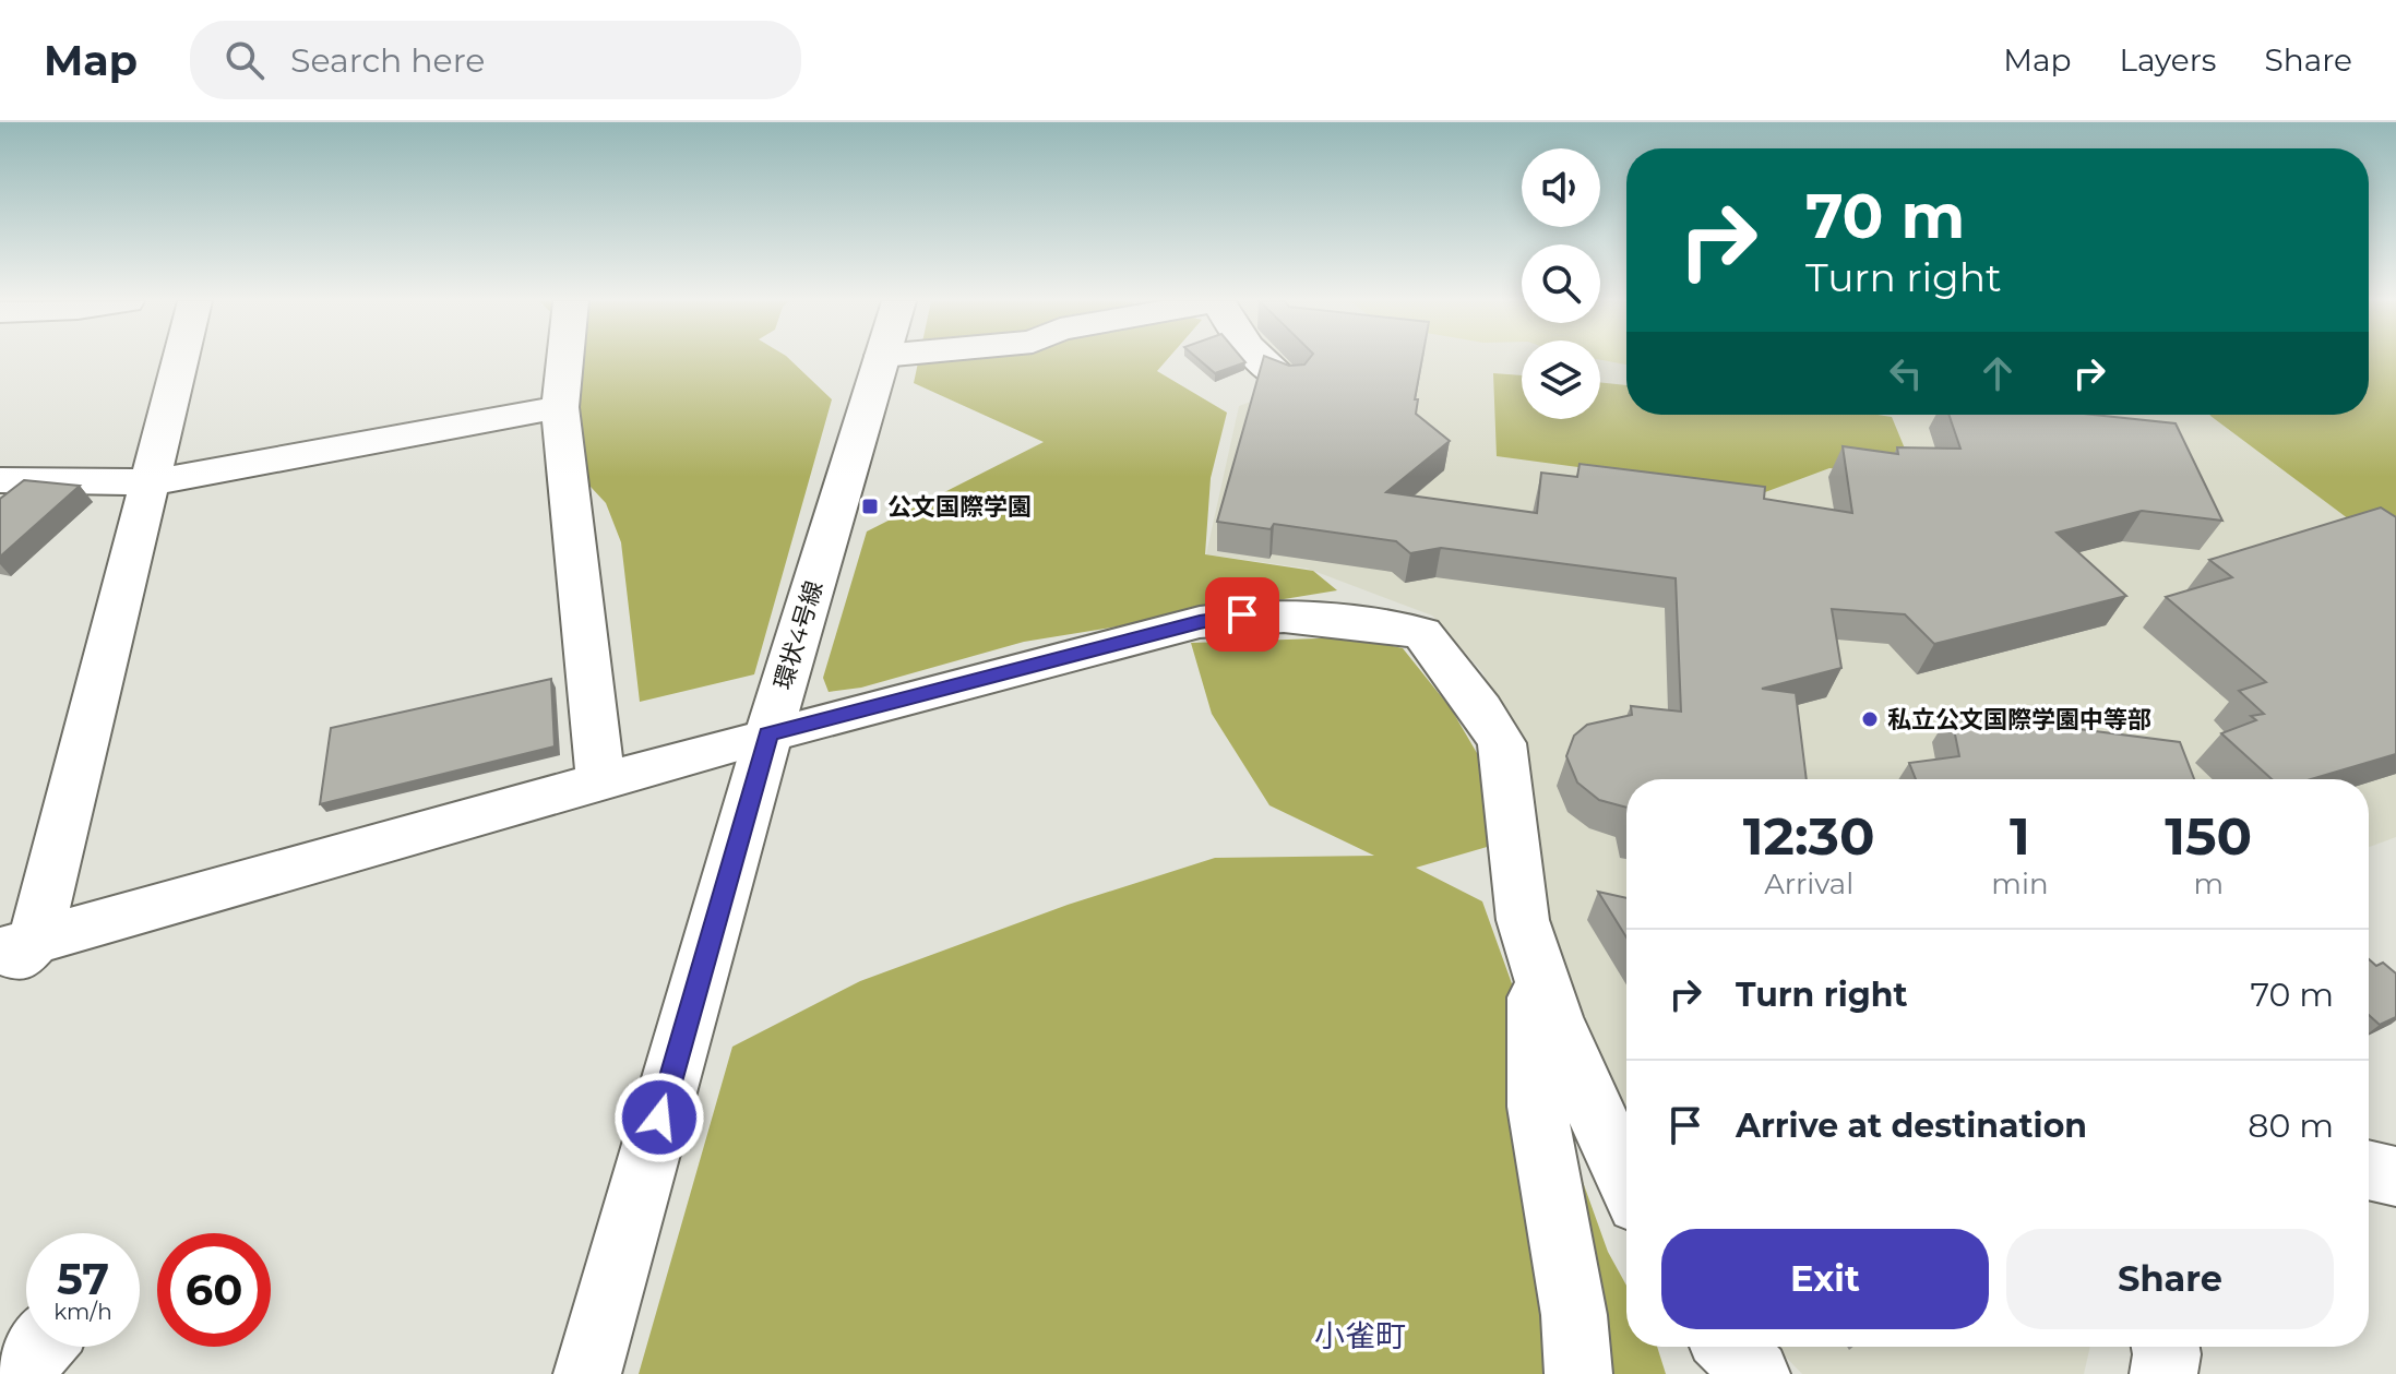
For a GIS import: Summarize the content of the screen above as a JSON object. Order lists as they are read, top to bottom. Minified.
{"streets":{"street":["環状4号線"]},"districts":["小雀町"],"places":{"transit":["公文国際学園"],"other":["私立公文国際学園中等部"]},"page":{"header":"Map","search":"Search here","nav":["Map","Layers","Share"],"turn":["70 m","Turn right"],"eta":["12:30","Arrival","1","min","150","m"],"list":[{"name":"Turn right","value":"70 m"},{"name":"Arrive at destination","value":"80 m"}],"buttons":["Exit","Share"],"speed":"57 km/h","limit":"60"}}
